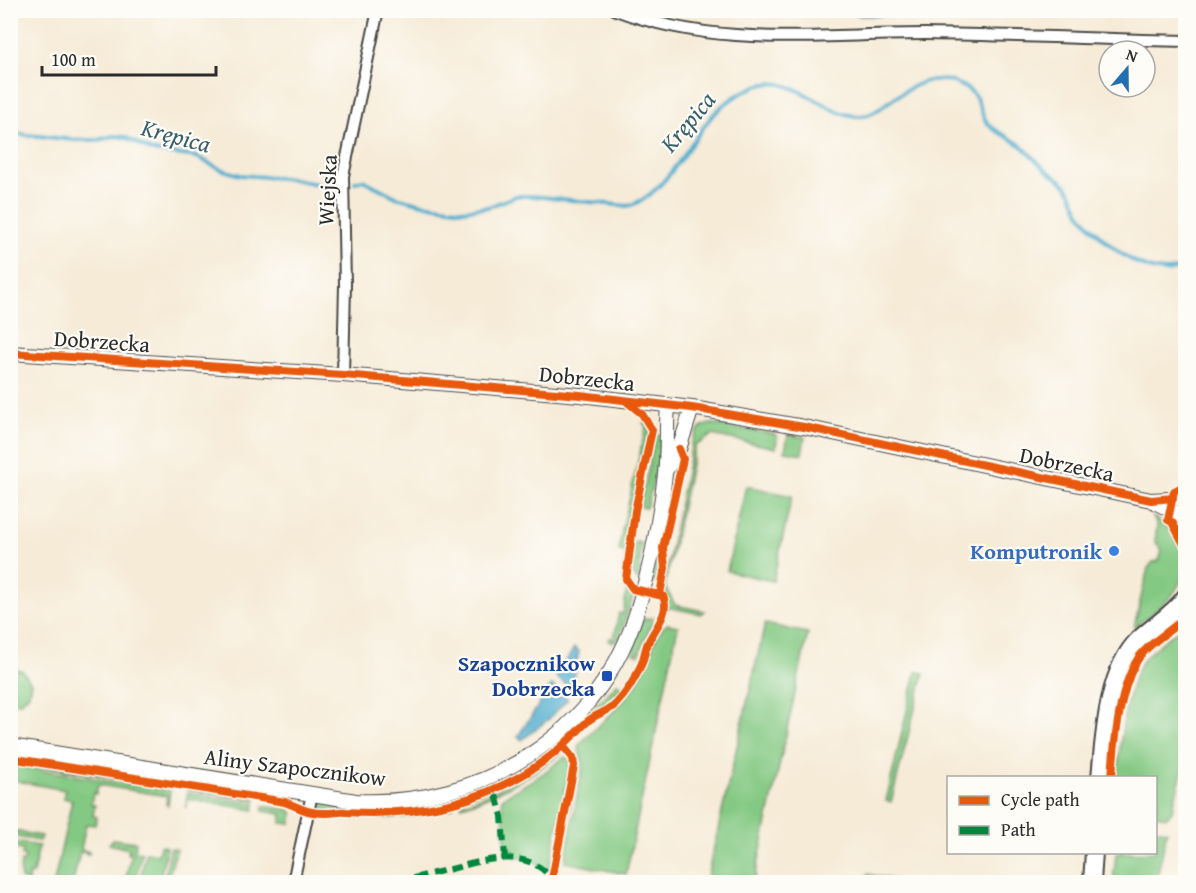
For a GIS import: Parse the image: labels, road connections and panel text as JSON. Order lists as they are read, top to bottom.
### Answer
{
  "streets": {
    "street": ["Wiejska", "Dobrzecka", "Aliny Szapocznikow"]
  },
  "crossings": [
    ["Wiejska", "Dobrzecka"],
    ["Dobrzecka", "Aliny Szapocznikow"]
  ],
  "water": ["Krępica"],
  "places": {
    "other": ["Komputronik"],
    "transit": ["Szapocznikow Dobrzecka"]
  },
  "legend": ["Cycle path", "Path"],
  "scale_bar": "100 m",
  "north": "top"
}
